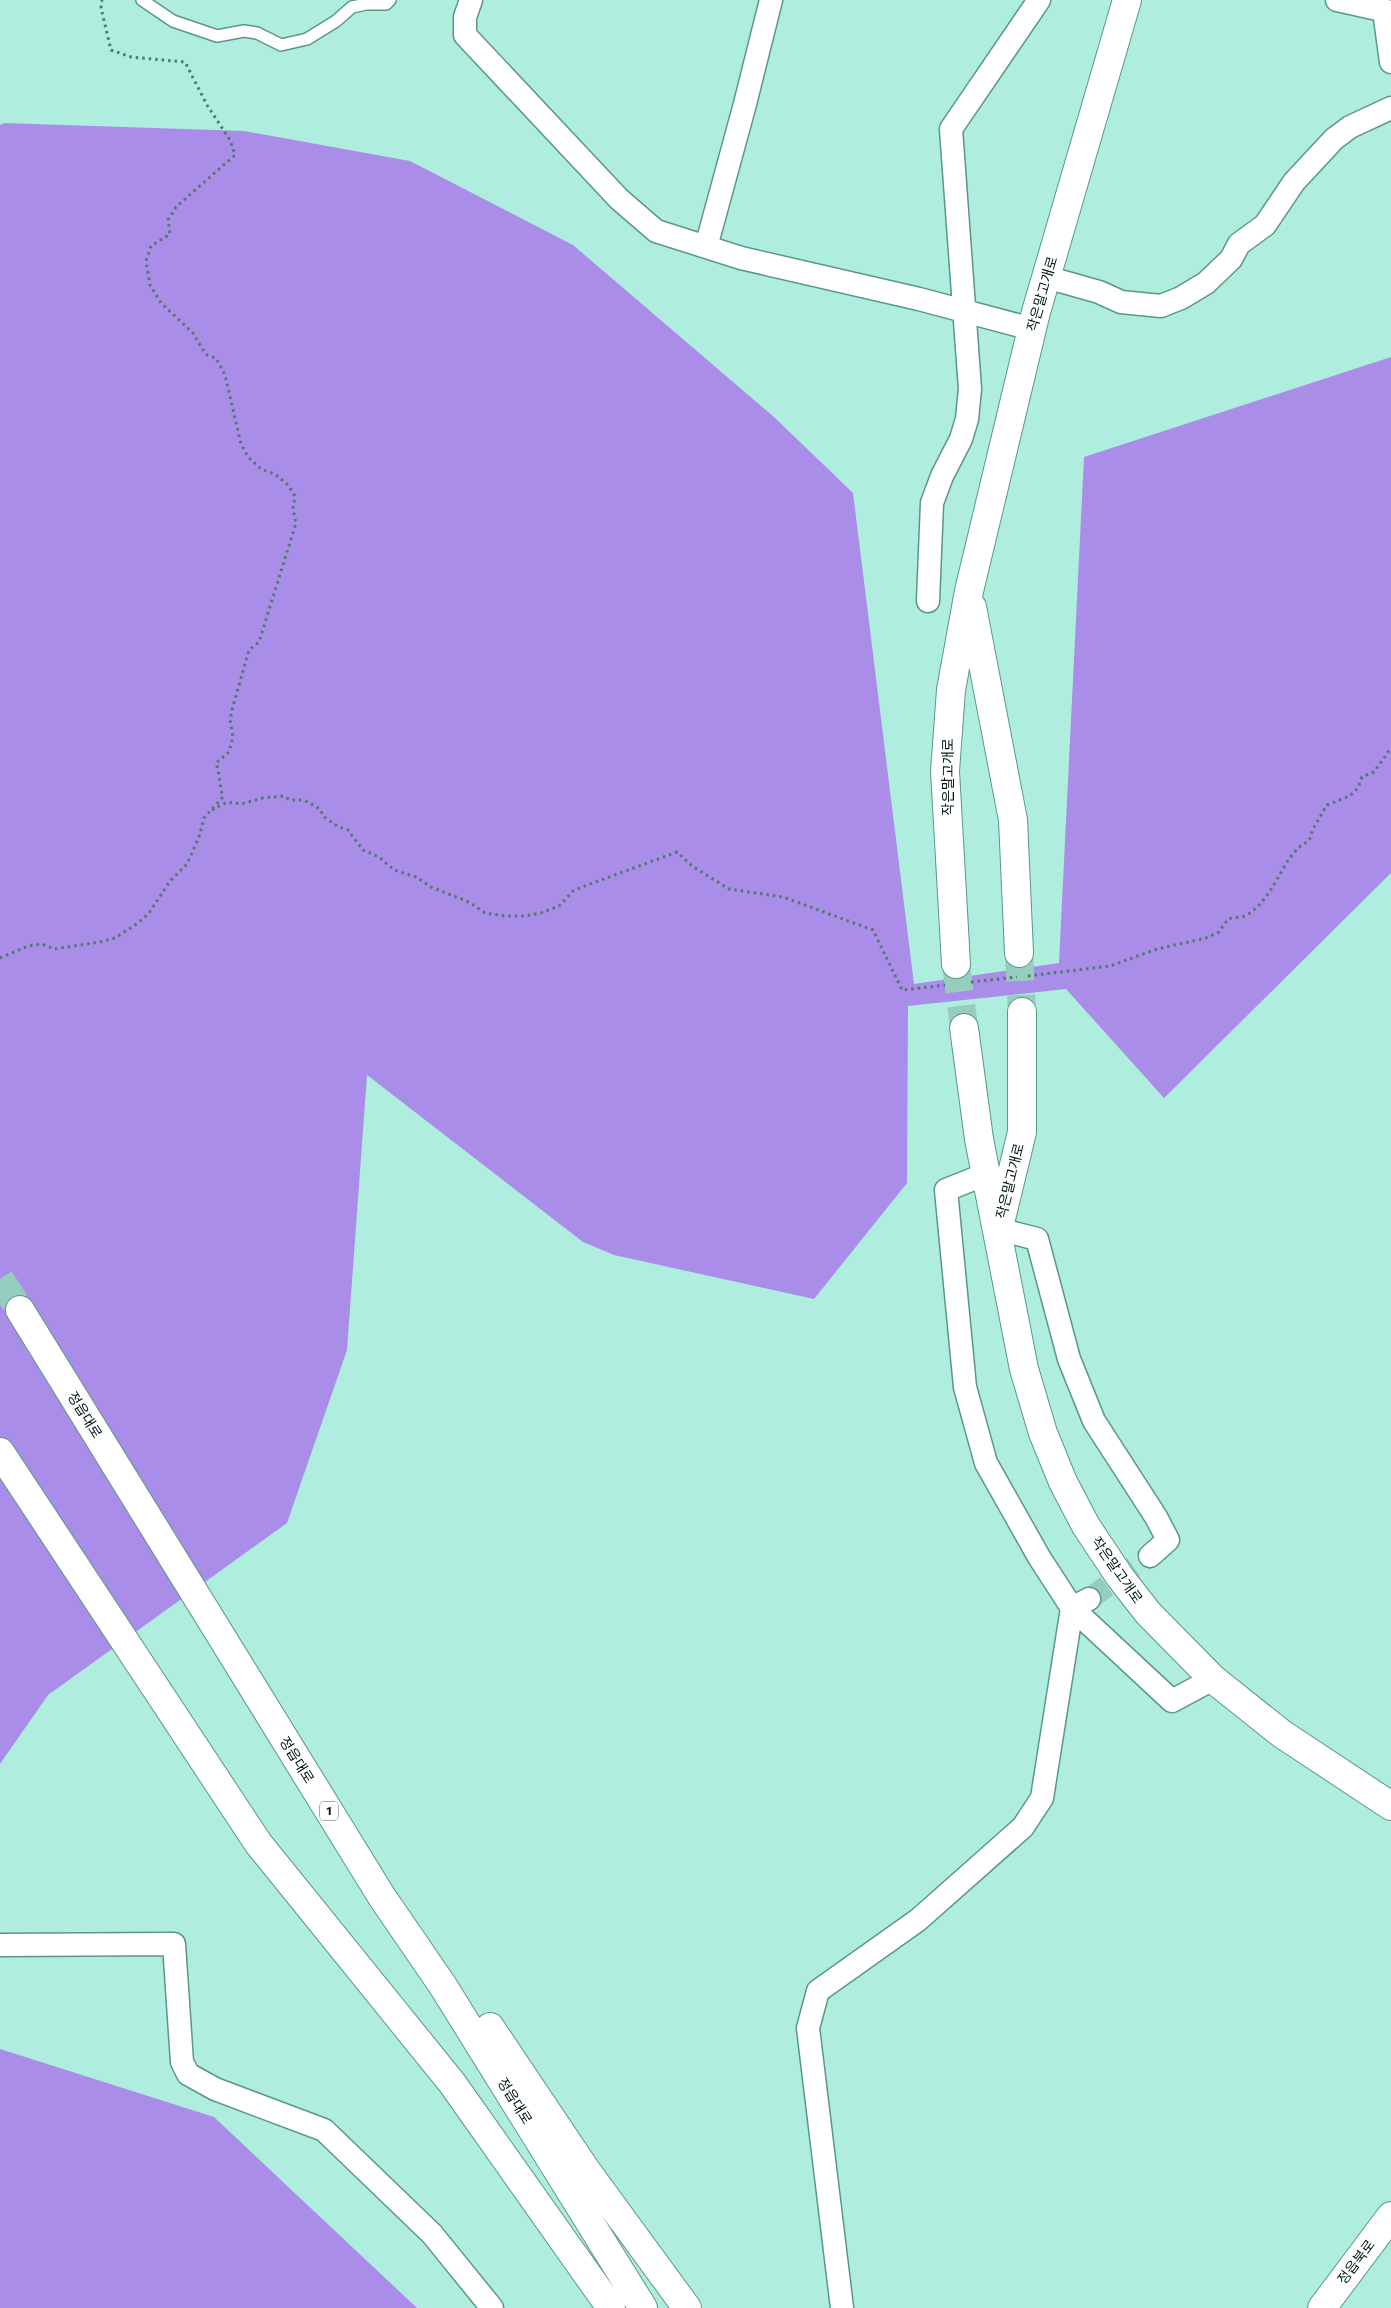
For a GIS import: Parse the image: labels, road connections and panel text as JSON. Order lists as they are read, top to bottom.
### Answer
{
  "streets": {
    "main road": [
      "작은말고개로",
      "정읍대로",
      "1",
      "정읍북로"
    ]
  }
}
